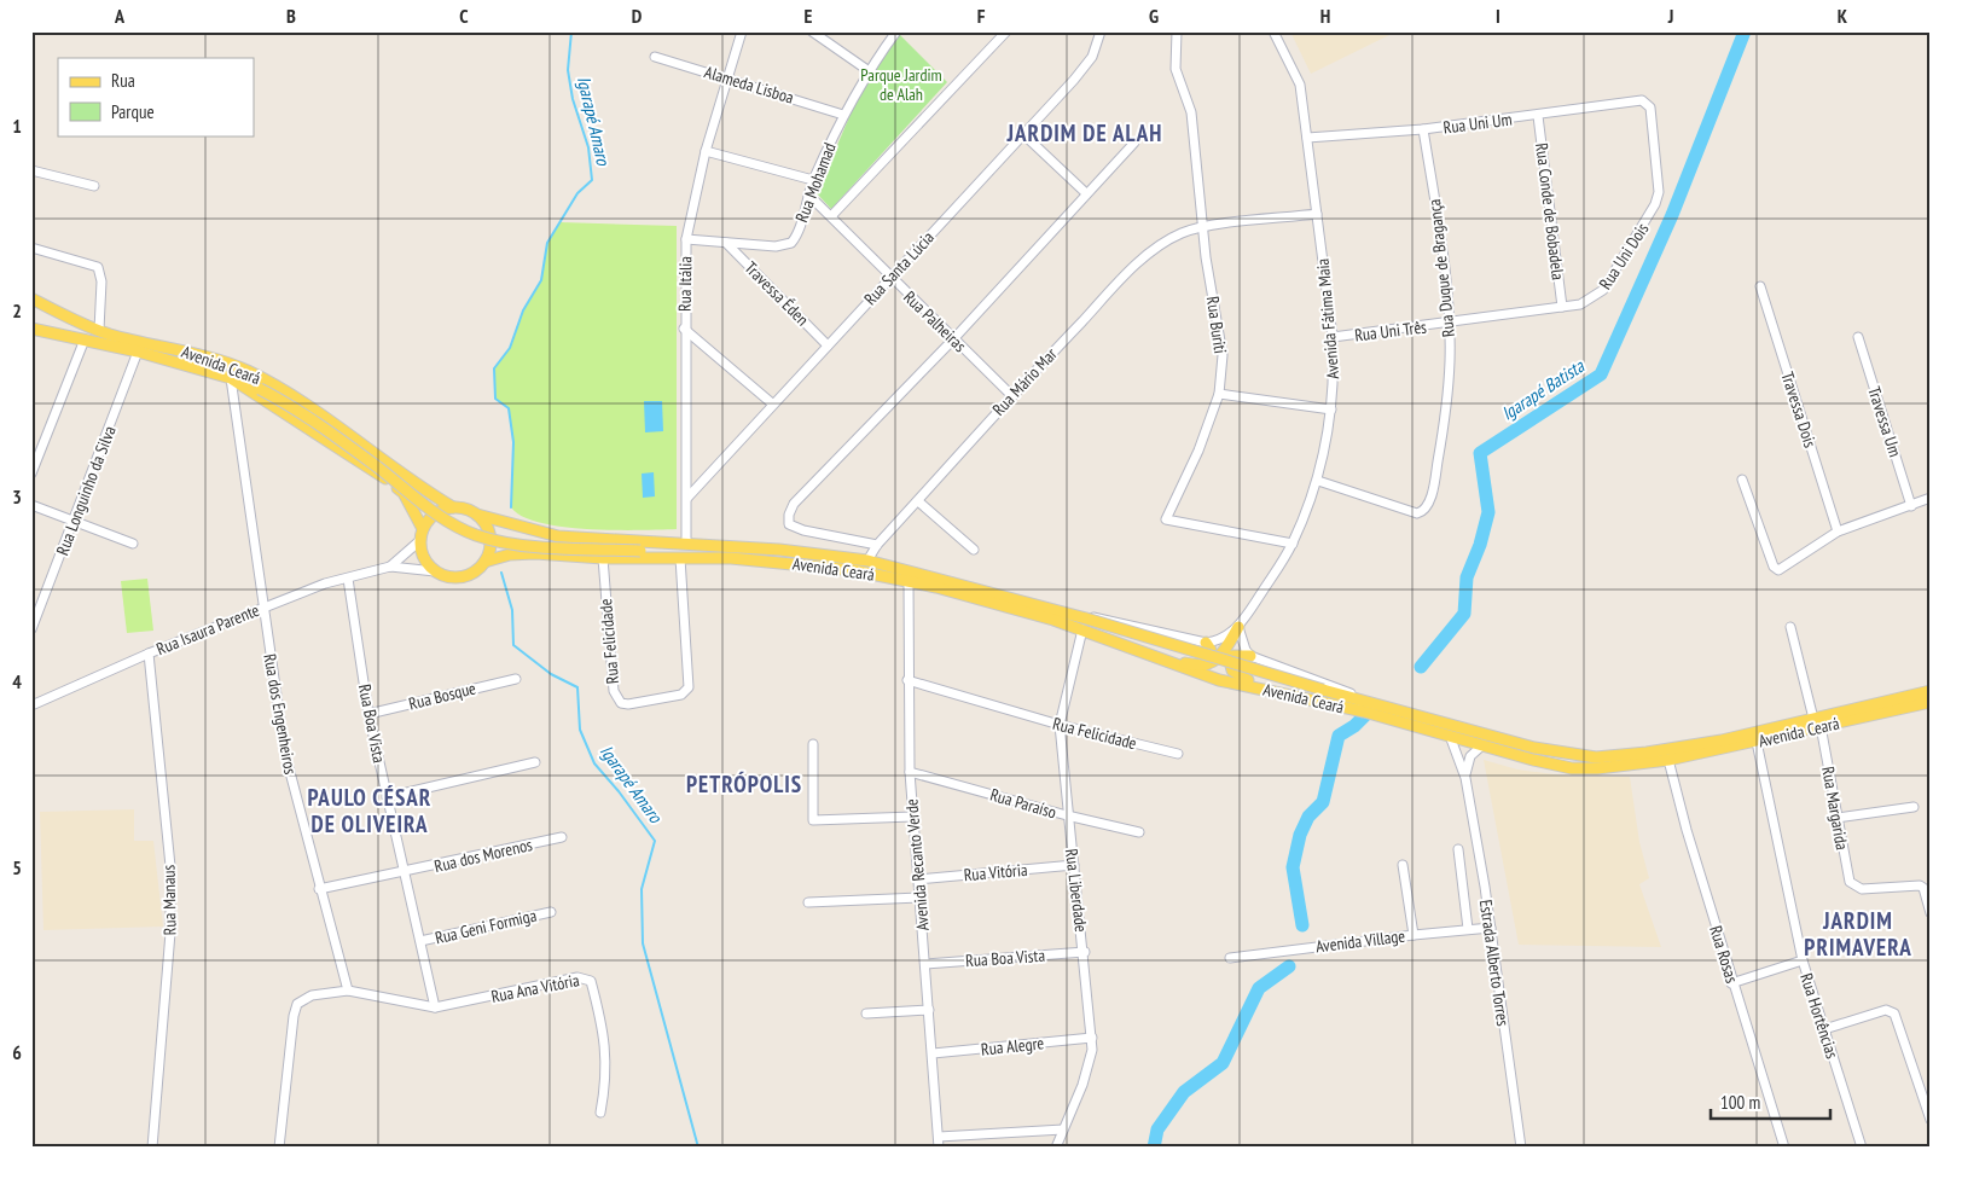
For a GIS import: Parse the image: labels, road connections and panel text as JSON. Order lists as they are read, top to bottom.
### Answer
{
  "streets": {
    "main road": ["Avenida Ceará"],
    "street": [
      "Alameda Lisboa",
      "Rua Uni Um",
      "Rua Mohamad",
      "Rua Conde de Bobadela",
      "Rua Uni Dois",
      "Rua Santa Lúcia",
      "Rua Duque de Bragança",
      "Rua Itália",
      "Travessa Éden",
      "Avenida Fátima Maia",
      "Rua Palheiras",
      "Rua Buriti",
      "Rua Uni Três",
      "Rua Mário Mar",
      "Travessa Dois",
      "Travessa Um",
      "Rua Longuinho da Silva",
      "Rua Isaura Parente",
      "Rua Felicidade",
      "Rua Bosque",
      "Rua dos Engenheiros",
      "Rua Boa Vista",
      "Rua Paraíso",
      "Rua Margarida",
      "Rua dos Morenos",
      "Avenida Recanto Verde",
      "Rua Vitória",
      "Rua Liberdade",
      "Rua Manaus",
      "Rua Geni Formiga",
      "Avenida Village",
      "Rua Rosas",
      "Estrada Alberto Torres",
      "Rua Ana Vitória",
      "Rua Hortências",
      "Rua Alegre"
    ]
  },
  "crossings": [
    ["Alameda Lisboa", "Rua Mohamad"],
    ["Alameda Lisboa", "Rua Itália"],
    ["Rua Uni Um", "Rua Conde de Bobadela"],
    ["Rua Uni Um", "Rua Uni Dois"],
    ["Rua Uni Um", "Rua Duque de Bragança"],
    ["Rua Uni Um", "Avenida Fátima Maia"],
    ["Rua Mohamad", "Rua Itália"],
    ["Rua Mohamad", "Travessa Éden"],
    ["Rua Mohamad", "Rua Palheiras"],
    ["Rua Conde de Bobadela", "Rua Uni Dois"],
    ["Rua Uni Dois", "Rua Duque de Bragança"],
    ["Rua Uni Dois", "Rua Uni Três"],
    ["Rua Santa Lúcia", "Rua Itália"],
    ["Rua Santa Lúcia", "Travessa Éden"],
    ["Rua Santa Lúcia", "Rua Palheiras"],
    ["Rua Duque de Bragança", "Avenida Fátima Maia"],
    ["Rua Duque de Bragança", "Rua Uni Três"],
    ["Rua Itália", "Avenida Ceará"],
    ["Avenida Fátima Maia", "Rua Buriti"],
    ["Avenida Fátima Maia", "Rua Uni Três"],
    ["Rua Palheiras", "Rua Mário Mar"],
    ["Rua Buriti", "Rua Mário Mar"],
    ["Avenida Ceará", "Rua Mário Mar"],
    ["Avenida Ceará", "Rua Longuinho da Silva"],
    ["Avenida Ceará", "Rua Isaura Parente"],
    ["Avenida Ceará", "Rua Felicidade"],
    ["Avenida Ceará", "Rua dos Engenheiros"],
    ["Avenida Ceará", "Rua Margarida"],
    ["Avenida Ceará", "Avenida Recanto Verde"],
    ["Avenida Ceará", "Rua Liberdade"],
    ["Avenida Ceará", "Rua Rosas"],
    ["Avenida Ceará", "Estrada Alberto Torres"],
    ["Avenida Ceará", "Rua Hortências"],
    ["Rua Isaura Parente", "Rua dos Engenheiros"],
    ["Rua Isaura Parente", "Rua Boa Vista"],
    ["Rua Isaura Parente", "Rua Manaus"],
    ["Rua Felicidade", "Avenida Recanto Verde"],
    ["Rua Felicidade", "Rua Liberdade"],
    ["Rua Bosque", "Rua Boa Vista"],
    ["Rua dos Engenheiros", "Rua dos Morenos"],
    ["Rua dos Engenheiros", "Rua Ana Vitória"],
    ["Rua Boa Vista", "Rua dos Morenos"],
    ["Rua Boa Vista", "Avenida Recanto Verde"],
    ["Rua Boa Vista", "Rua Liberdade"],
    ["Rua Boa Vista", "Rua Geni Formiga"],
    ["Rua Boa Vista", "Rua Ana Vitória"],
    ["Rua Paraíso", "Avenida Recanto Verde"],
    ["Rua Paraíso", "Rua Liberdade"],
    ["Avenida Recanto Verde", "Rua Vitória"],
    ["Avenida Recanto Verde", "Rua Alegre"],
    ["Rua Vitória", "Rua Liberdade"],
    ["Rua Liberdade", "Rua Alegre"],
    ["Avenida Village", "Estrada Alberto Torres"]
  ],
  "districts": [
    "JARDIM DE ALAH",
    "PETRÓPOLIS",
    "PAULO CÉSAR DE OLIVEIRA",
    "JARDIM PRIMAVERA"
  ],
  "water": ["Igarapé Amaro", "Igarapé Batista"],
  "parks": ["Parque Jardim de Alah"],
  "legend": ["Rua", "Parque"],
  "scale_bar": "100 m",
  "grid": {
    "columns": [
      "A",
      "B",
      "C",
      "D",
      "E",
      "F",
      "G",
      "H",
      "I",
      "J",
      "K"
    ],
    "rows": [
      "1",
      "2",
      "3",
      "4",
      "5",
      "6"
    ]
  }
}
